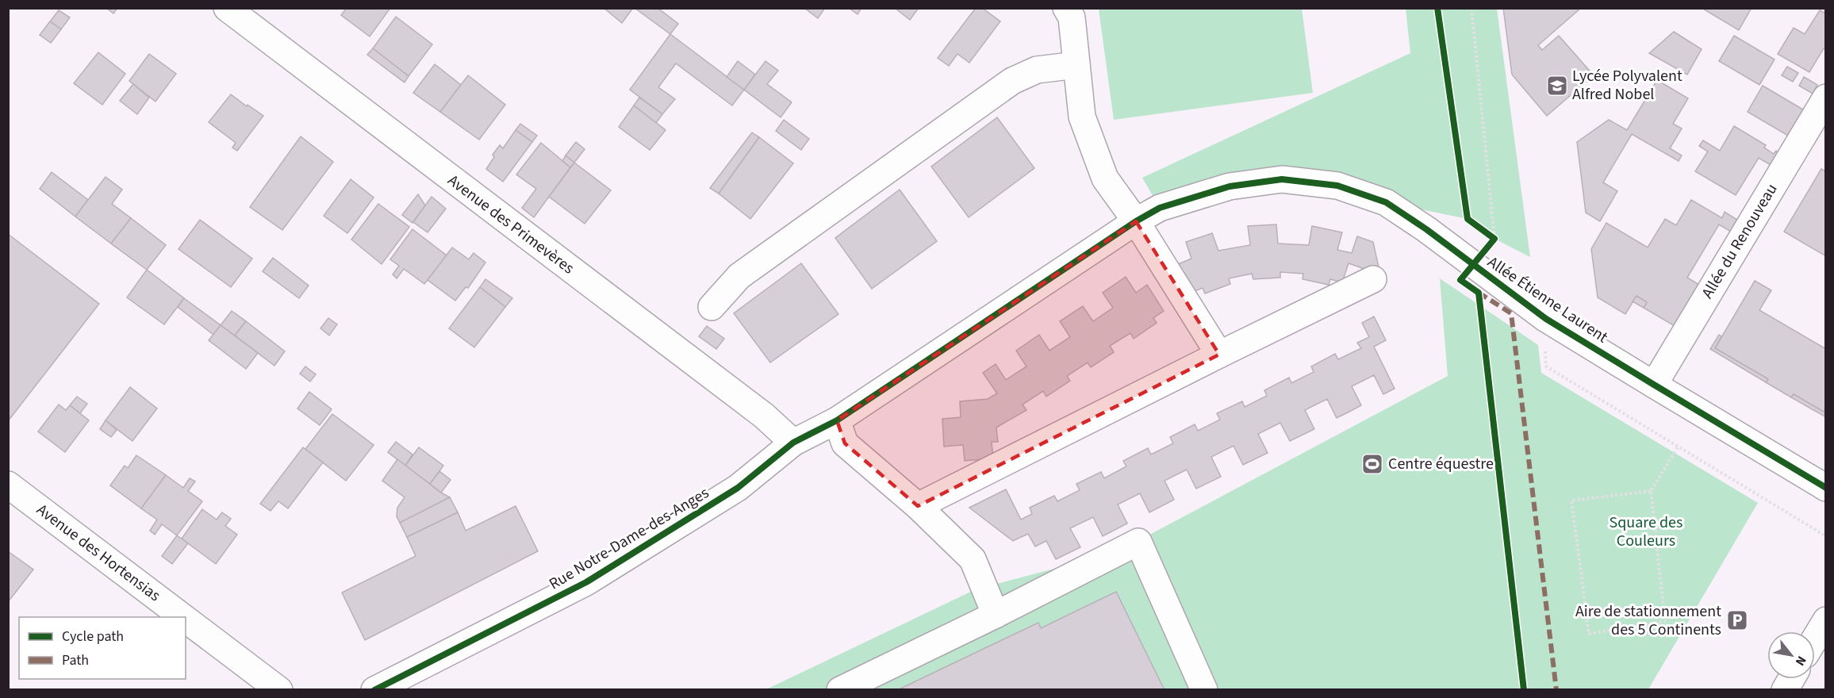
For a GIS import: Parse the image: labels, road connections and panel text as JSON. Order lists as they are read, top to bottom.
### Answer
{
  "streets": {
    "street": [
      "Avenue des Primevères",
      "Allée du Renouveau",
      "Allée Étienne Laurent",
      "Rue Notre-Dame-des-Anges",
      "Avenue des Hortensias"
    ]
  },
  "crossings": [
    ["Avenue des Primevères", "Rue Notre-Dame-des-Anges"],
    ["Allée du Renouveau", "Allée Étienne Laurent"],
    ["Allée Étienne Laurent", "Rue Notre-Dame-des-Anges"]
  ],
  "parks": ["Square des Couleurs"],
  "places": {
    "school or university": ["Lycée Polyvalent Alfred Nobel"],
    "sports": ["Centre équestre"],
    "parking": ["Aire de stationnement des 5 Continents"]
  },
  "legend": ["Cycle path", "Path"],
  "north": "bottom right"
}
